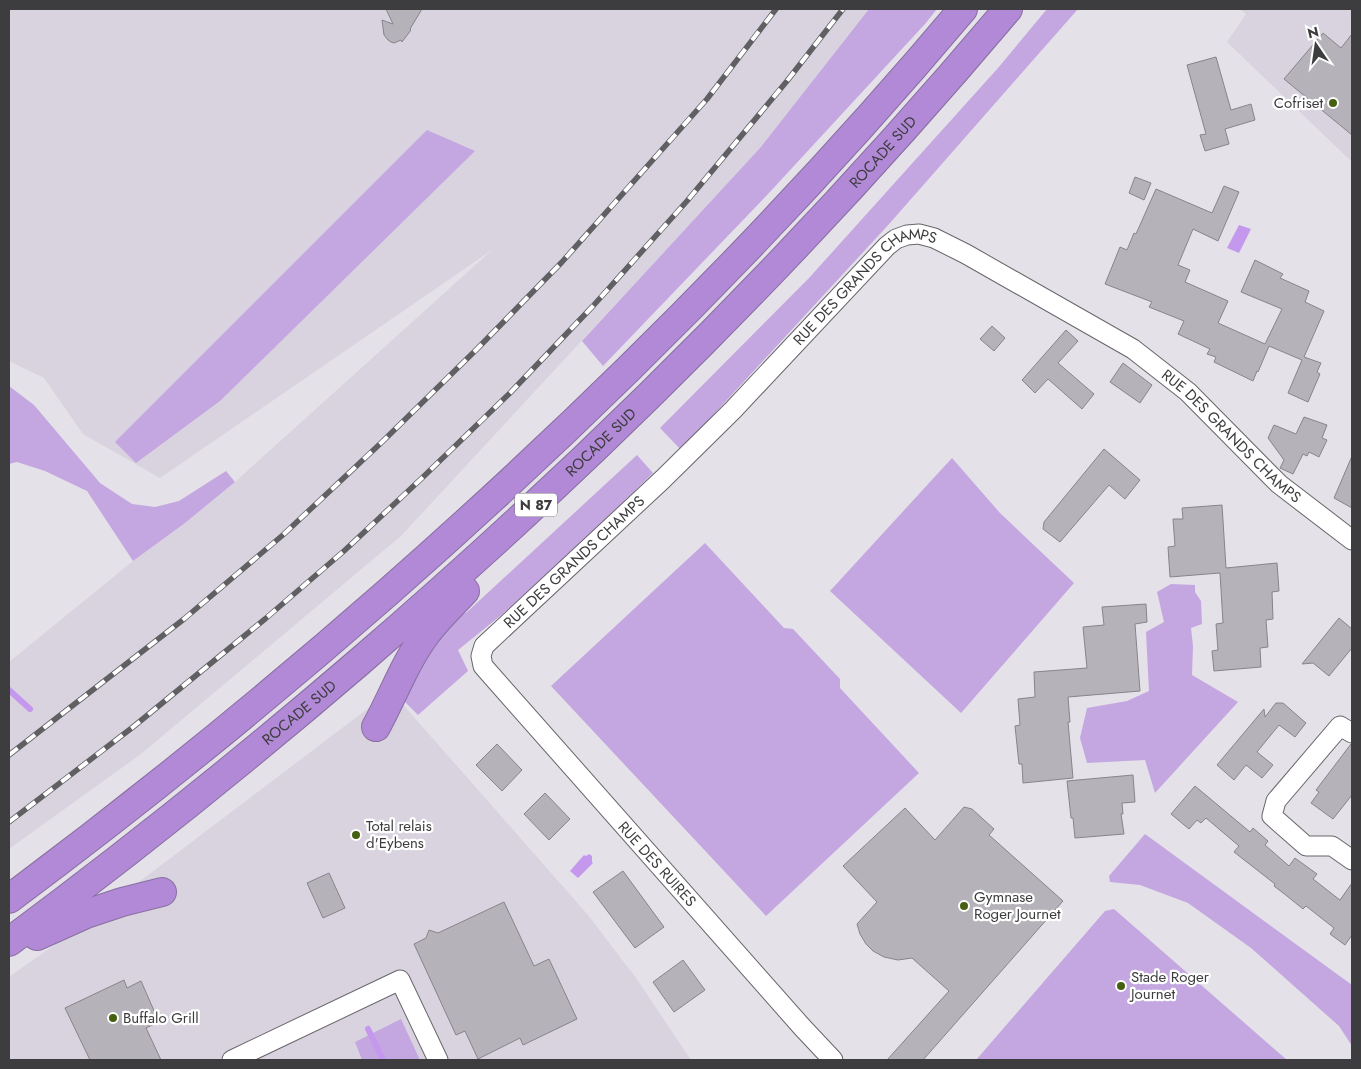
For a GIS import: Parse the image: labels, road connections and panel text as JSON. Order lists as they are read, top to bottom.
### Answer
{
  "streets": {
    "highway": ["ROCADE SUD", "N 87"],
    "street": ["RUE DES GRANDS CHAMPS", "RUE DES RUIRES"]
  },
  "crossings": [
    ["ROCADE SUD", "N 87"],
    ["RUE DES GRANDS CHAMPS", "RUE DES RUIRES"]
  ],
  "places": [
    "Cofriset",
    "Total relais d'Eybens",
    "Gymnase Roger Journet",
    "Stade Roger Journet",
    "Buffalo Grill"
  ],
  "north": "top"
}
